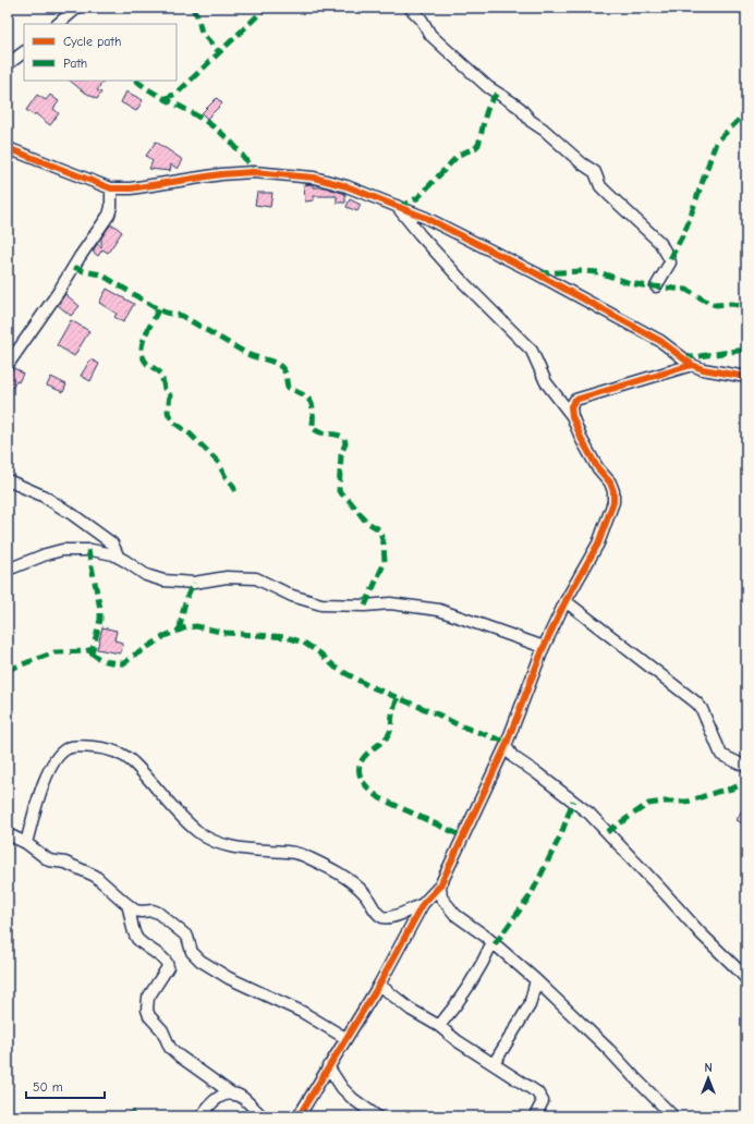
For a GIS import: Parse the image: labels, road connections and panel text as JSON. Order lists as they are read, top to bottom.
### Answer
{
  "legend": ["Cycle path", "Path"],
  "scale_bar": "50 m",
  "north": "top"
}
